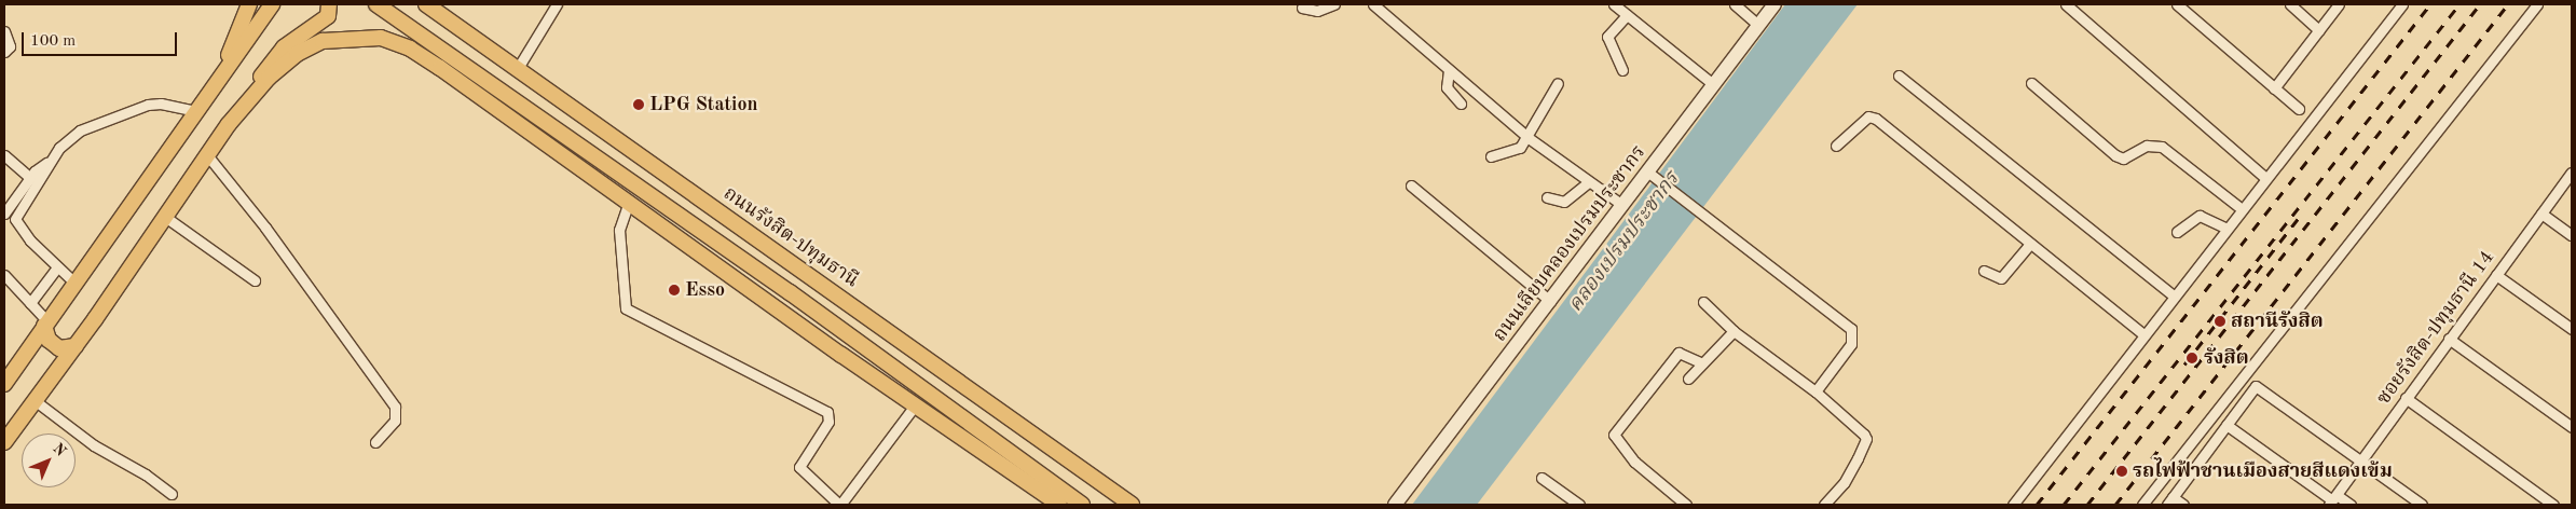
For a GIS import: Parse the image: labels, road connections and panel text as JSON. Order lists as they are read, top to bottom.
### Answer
{
  "streets": {
    "main road": ["ถนนรังสิต-ปทุมธานี"],
    "street": ["ถนนเลียบคลองเปรมประชากร", "ซอยรังสิต-ปทุมธานี 14"]
  },
  "water": ["คลองเปรมประชากร"],
  "places": [
    "LPG Station",
    "Esso",
    "สถานีรังสิต",
    "รังสิต",
    "รถไฟฟ้าชานเมืองสายสีแดงเข้ม"
  ],
  "scale_bar": "100 m",
  "north": "top right"
}
